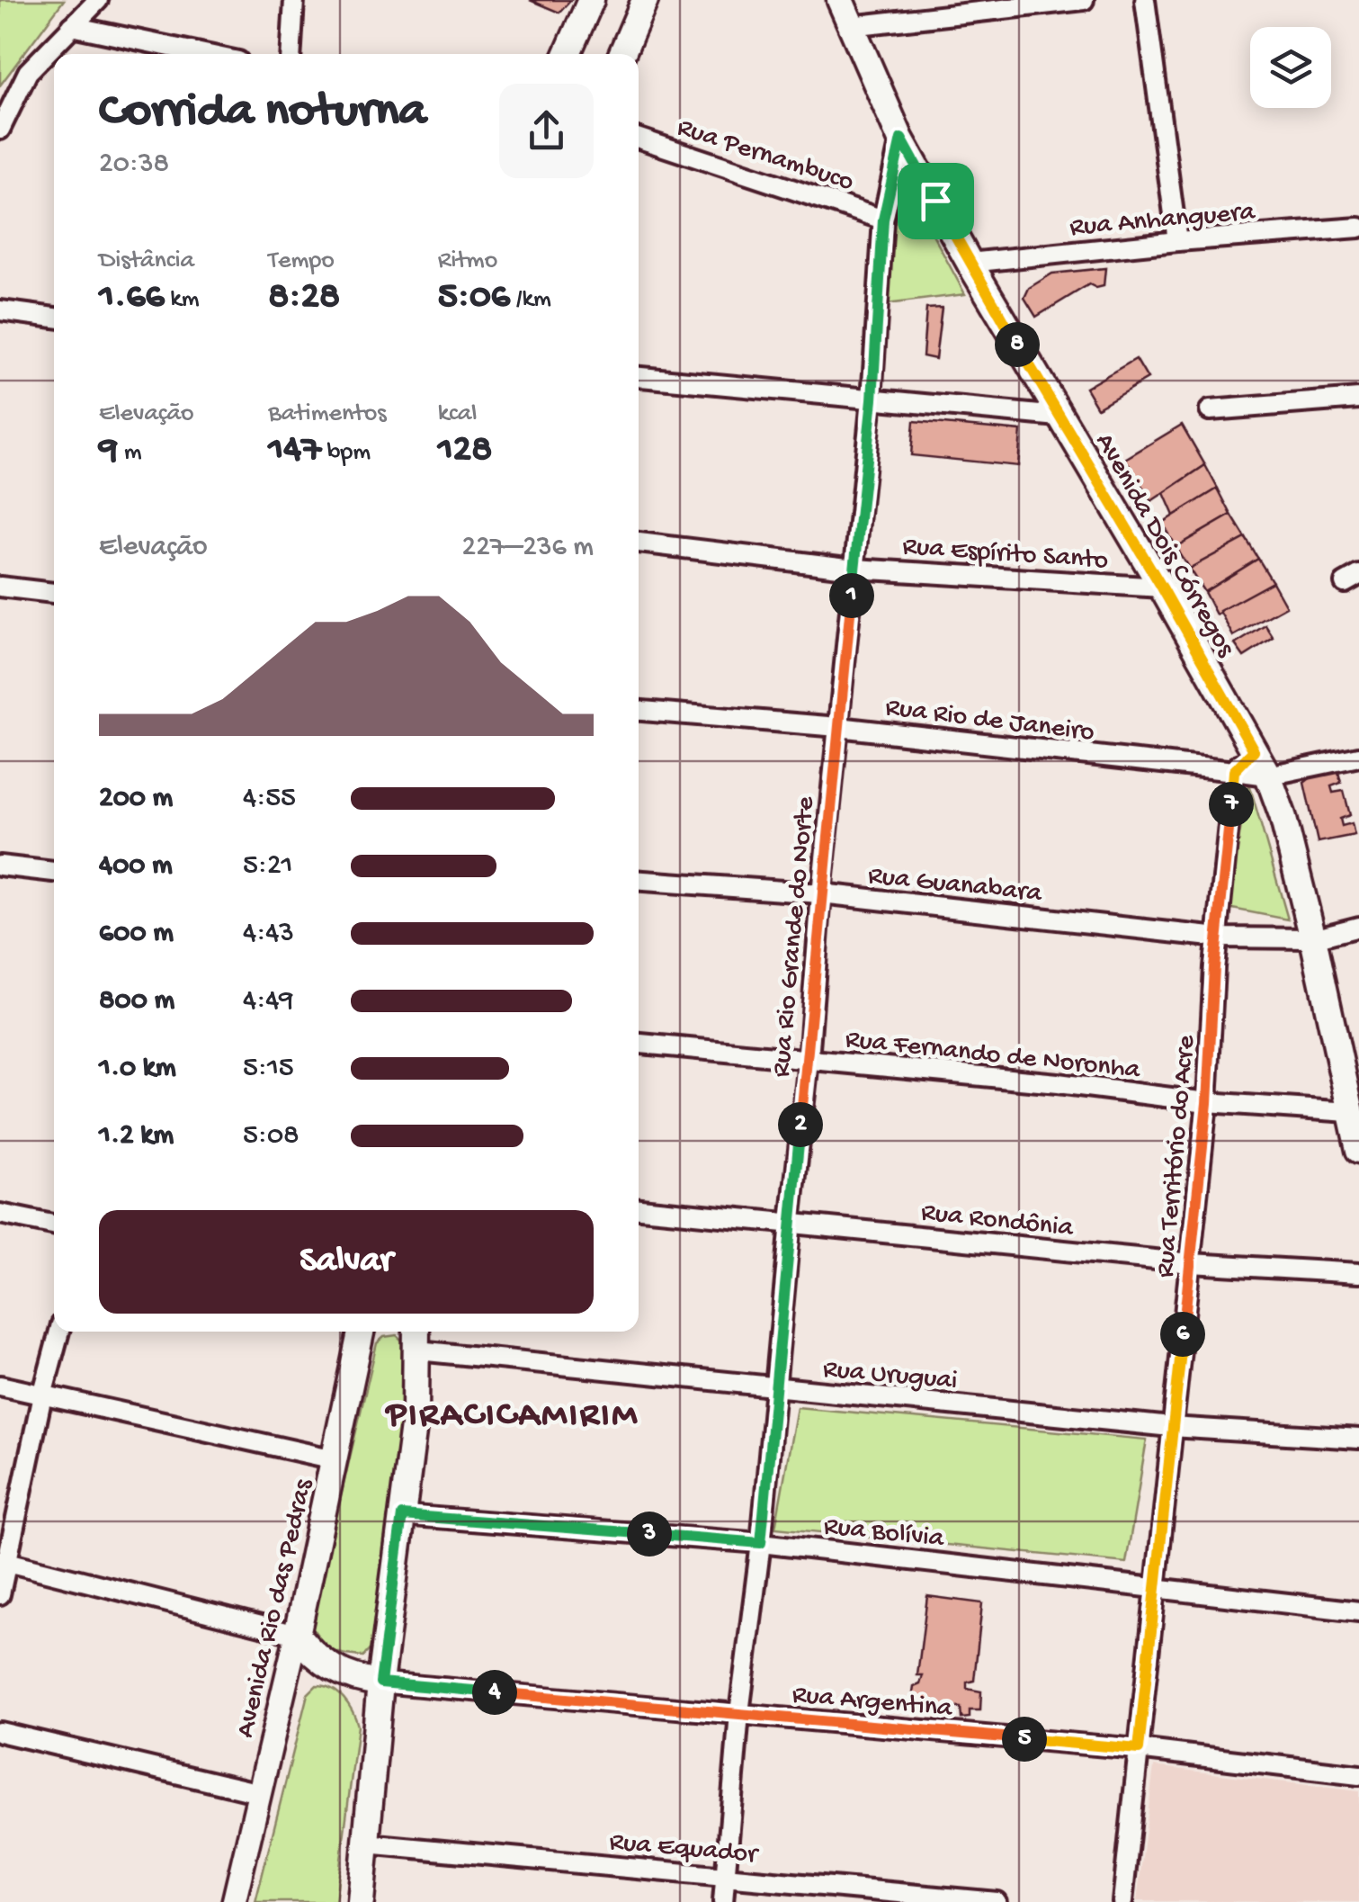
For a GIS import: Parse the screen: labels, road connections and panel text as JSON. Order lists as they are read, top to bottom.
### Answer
{
  "streets": {
    "main road": ["Avenida Dois Córregos", "Avenida Rio das Pedras"],
    "street": [
      "Rua Pernambuco",
      "Rua Anhanguera",
      "Rua Espírito Santo",
      "Rua Rio de Janeiro",
      "Rua Guanabara",
      "Rua Rio Grande do Norte",
      "Rua Fernando de Noronha",
      "Rua Território do Acre",
      "Rua Rondônia",
      "Rua Uruguai",
      "Rua Bolívia",
      "Rua Argentina",
      "Rua Equador"
    ]
  },
  "crossings": [
    ["Rua Pernambuco", "Rua Rio Grande do Norte"],
    ["Rua Anhanguera", "Avenida Dois Córregos"],
    ["Avenida Dois Córregos", "Rua Espírito Santo"],
    ["Avenida Dois Córregos", "Rua Guanabara"],
    ["Avenida Dois Córregos", "Rua Rio Grande do Norte"],
    ["Avenida Dois Córregos", "Rua Fernando de Noronha"],
    ["Rua Espírito Santo", "Rua Rio Grande do Norte"],
    ["Rua Rio de Janeiro", "Rua Rio Grande do Norte"],
    ["Rua Rio de Janeiro", "Rua Território do Acre"],
    ["Rua Guanabara", "Rua Rio Grande do Norte"],
    ["Rua Guanabara", "Rua Território do Acre"],
    ["Rua Rio Grande do Norte", "Rua Fernando de Noronha"],
    ["Rua Rio Grande do Norte", "Rua Rondônia"],
    ["Rua Rio Grande do Norte", "Rua Uruguai"],
    ["Rua Rio Grande do Norte", "Rua Bolívia"],
    ["Rua Rio Grande do Norte", "Rua Argentina"],
    ["Rua Rio Grande do Norte", "Rua Equador"],
    ["Rua Fernando de Noronha", "Rua Território do Acre"],
    ["Rua Território do Acre", "Rua Rondônia"],
    ["Rua Território do Acre", "Rua Uruguai"],
    ["Rua Território do Acre", "Rua Bolívia"],
    ["Rua Território do Acre", "Rua Argentina"]
  ],
  "districts": ["PIRACICAMIRIM"],
  "page": {
    "heading": ["Corrida noturna", "20:38"],
    "stats": [
      ["Distância", "1.66 km"],
      ["Tempo", "8:28"],
      ["Ritmo", "5:06 /km"],
      ["Elevação", "9 m"],
      ["Batimentos", "147 bpm"],
      ["kcal", "128"]
    ],
    "pins": [
      "8",
      "1",
      "7",
      "2",
      "6",
      "3",
      "4",
      "5"
    ],
    "chart": ["Elevação", "227–236 m"],
    "list": [
      {
        "name": "200 m",
        "note": "4:55"
      },
      {
        "name": "400 m",
        "note": "5:21"
      },
      {
        "name": "600 m",
        "note": "4:43"
      },
      {
        "name": "800 m",
        "note": "4:49"
      },
      {
        "name": "1.0 km",
        "note": "5:15"
      },
      {
        "name": "1.2 km",
        "note": "5:08"
      }
    ],
    "buttons": "Salvar"
  }
}
